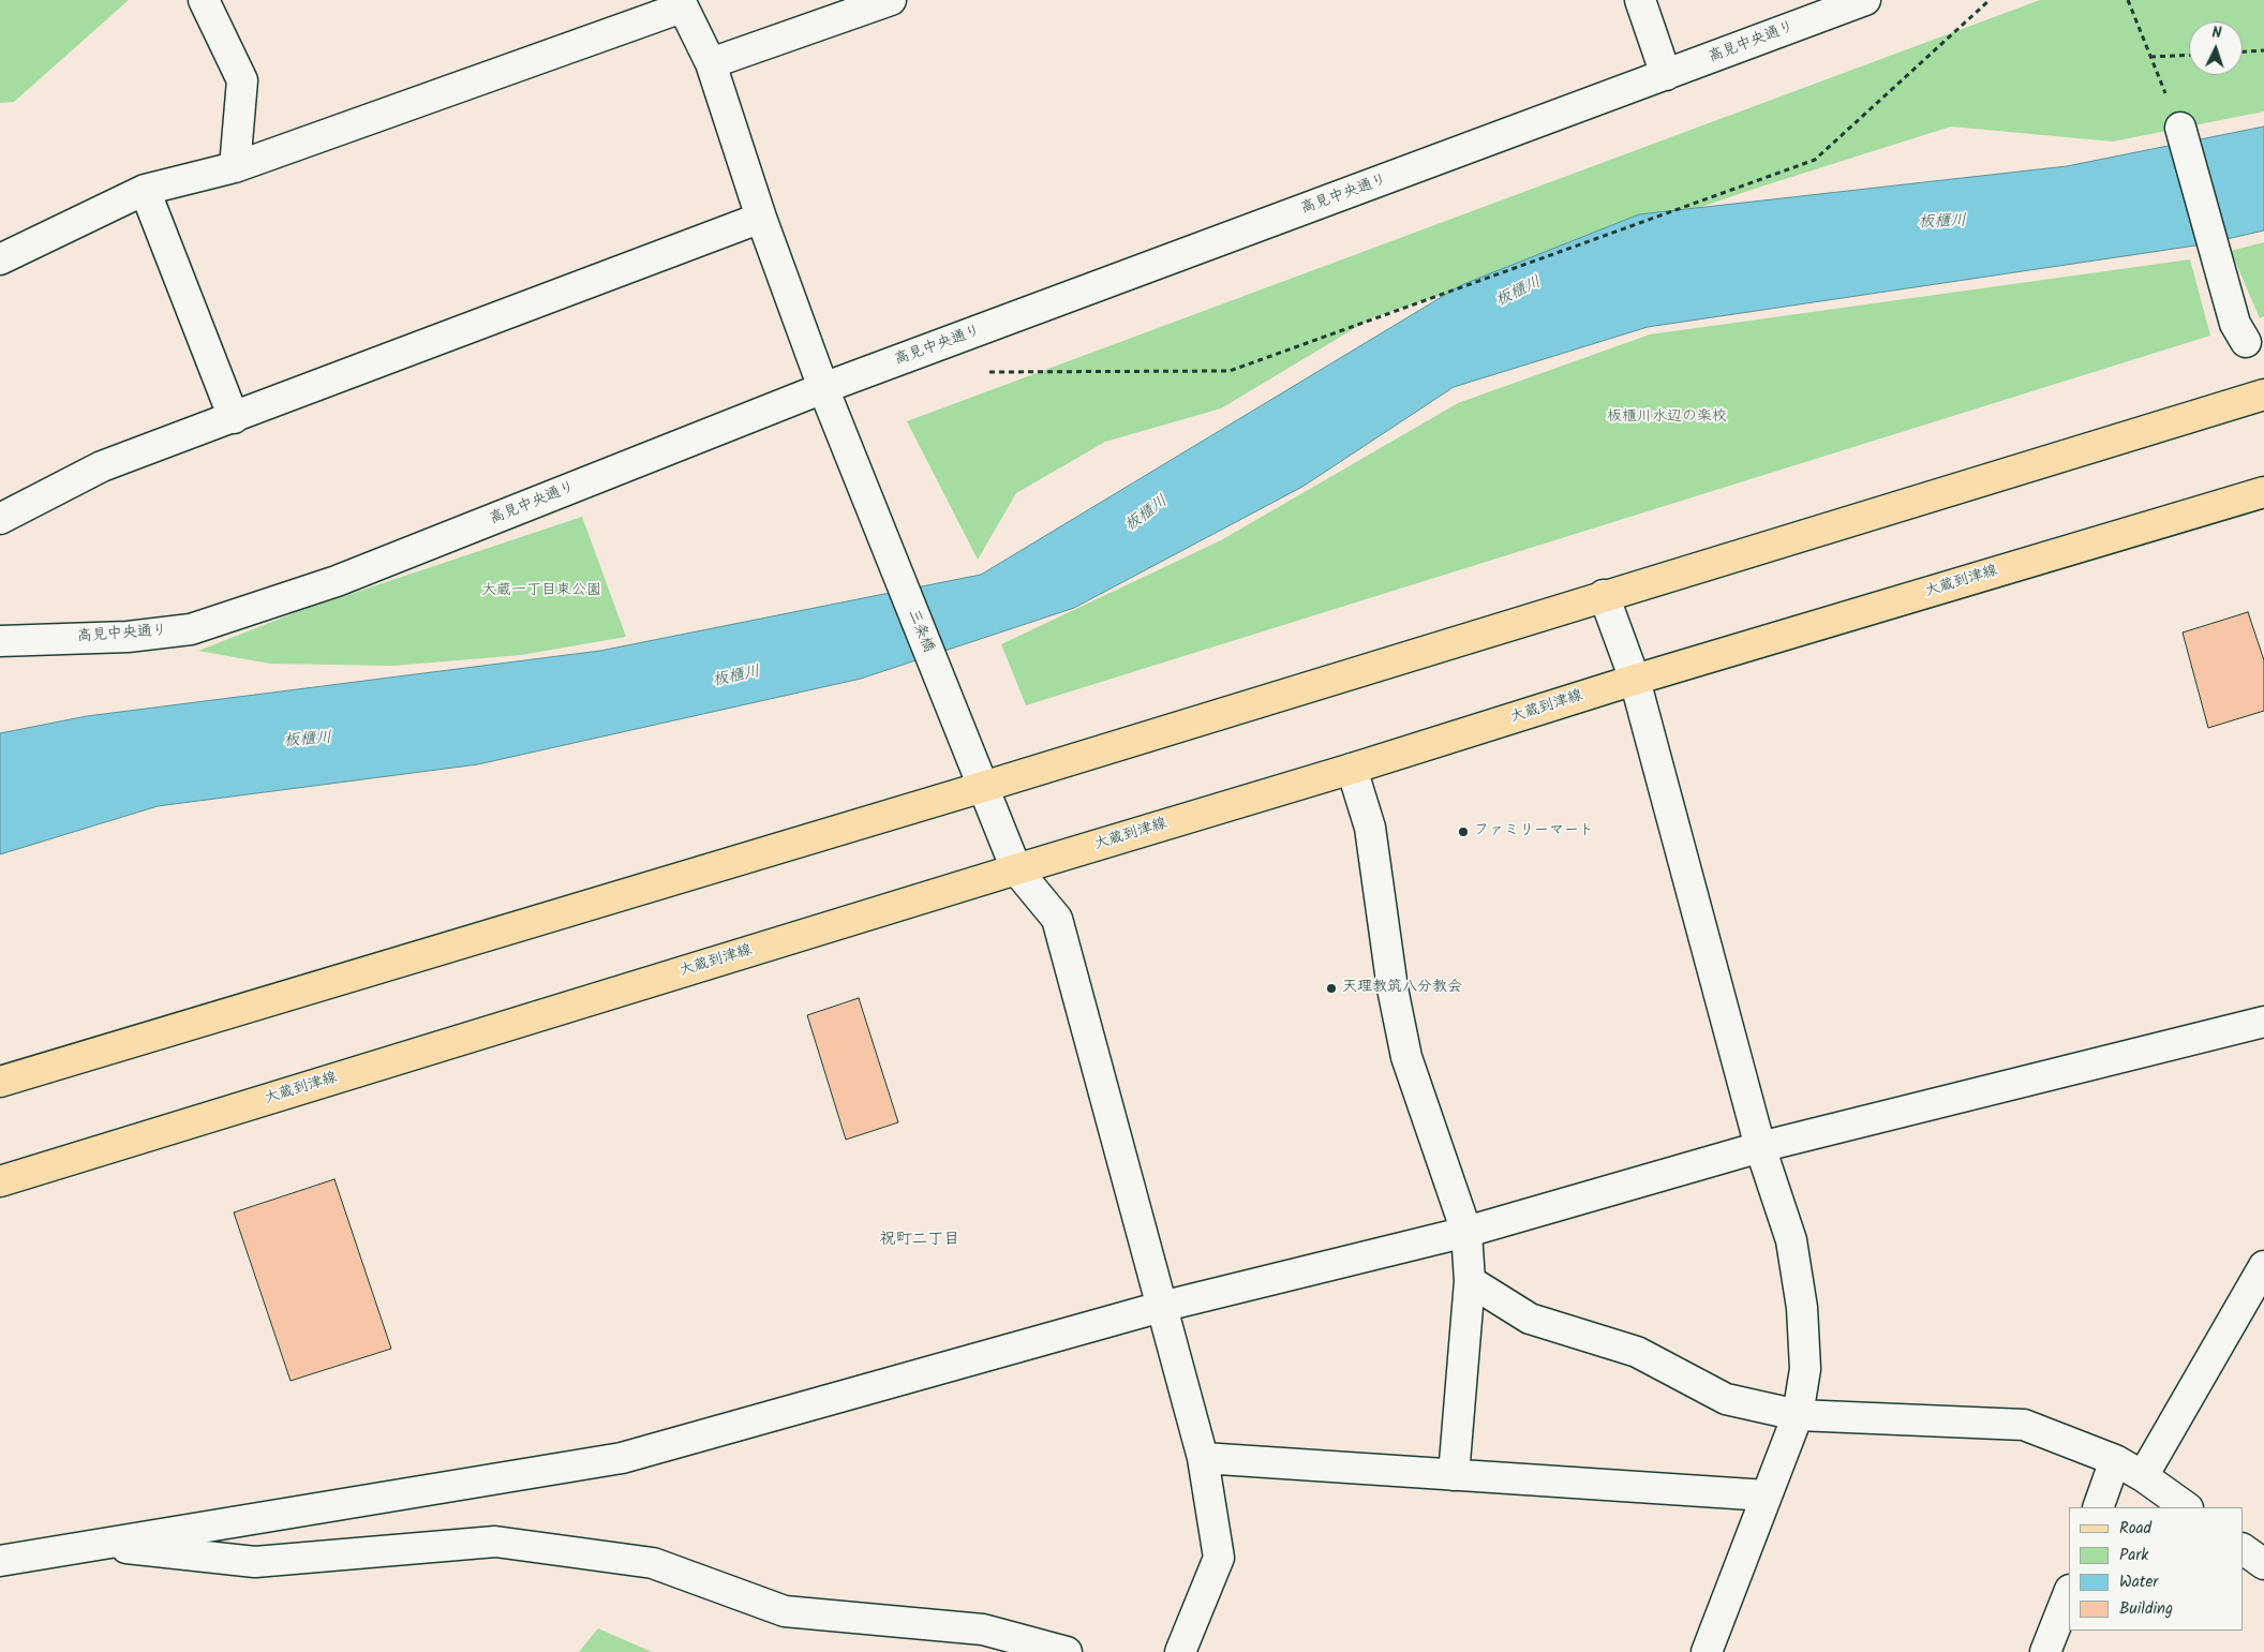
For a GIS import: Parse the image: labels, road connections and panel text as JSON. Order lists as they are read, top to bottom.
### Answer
{
  "streets": {
    "main road": ["大蔵到津線"],
    "street": ["高見中央通り", "三条橋"]
  },
  "crossings": [
    ["高見中央通り", "三条橋"],
    ["大蔵到津線", "三条橋"]
  ],
  "districts": ["祝町二丁目"],
  "water": ["板櫃川"],
  "parks": ["板櫃川水辺の楽校", "大蔵一丁目東公園"],
  "places": ["ファミリーマート", "天理教筑八分教会"],
  "legend": [
    "Road",
    "Park",
    "Water",
    "Building"
  ],
  "north": "top"
}
